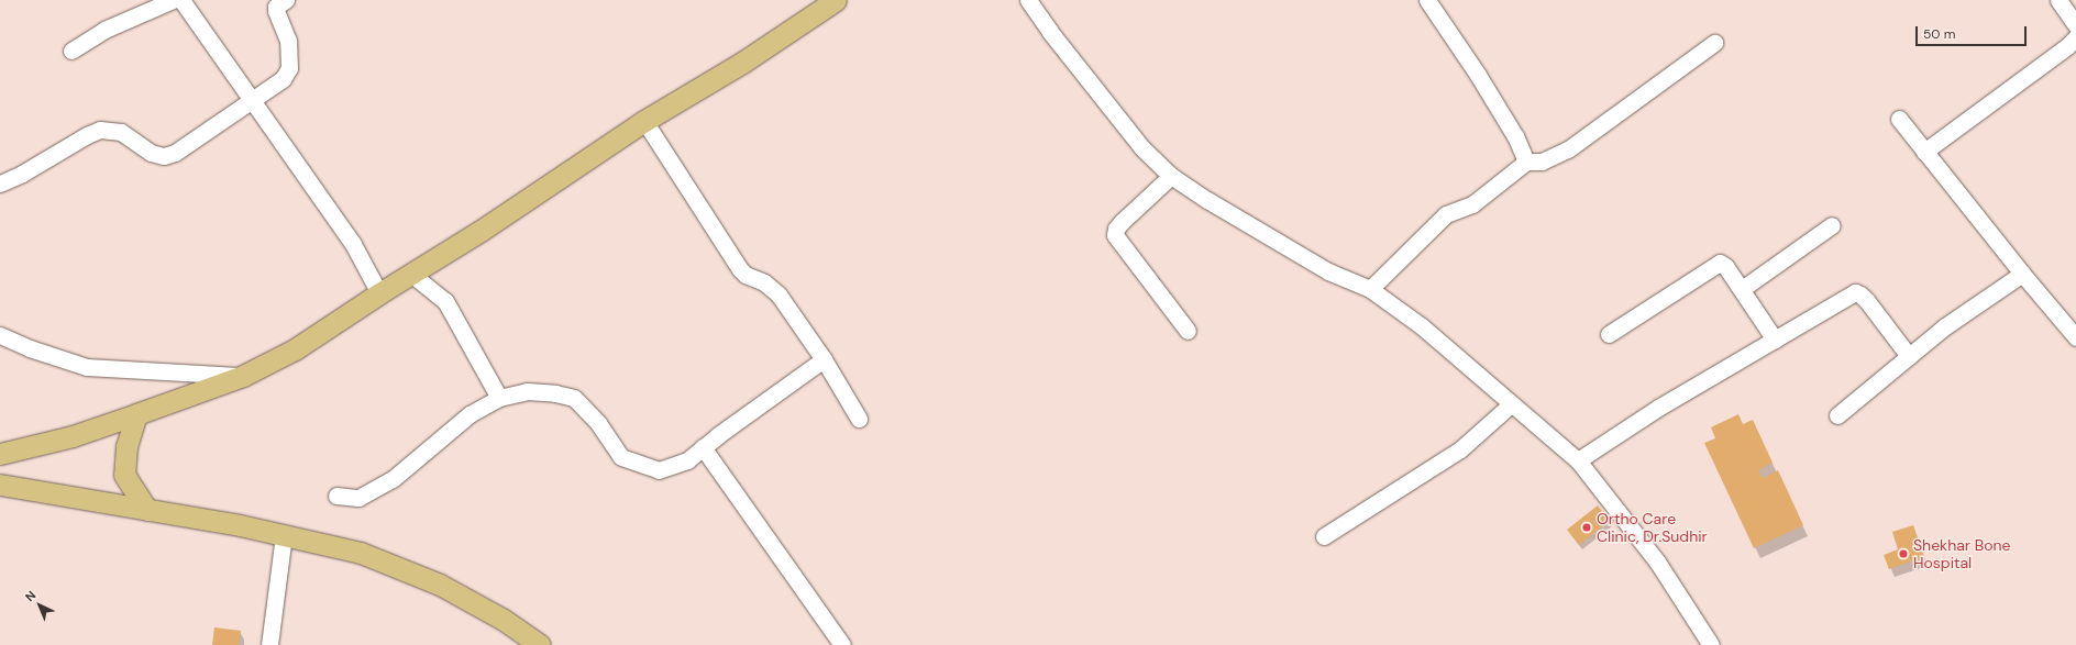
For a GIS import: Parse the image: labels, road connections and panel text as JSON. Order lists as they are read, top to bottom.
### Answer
{
  "places": ["Ortho Care Clinic, Dr.Sudhir", "Shekhar Bone Hospital"],
  "scale_bar": "50 m",
  "north": "top left"
}
